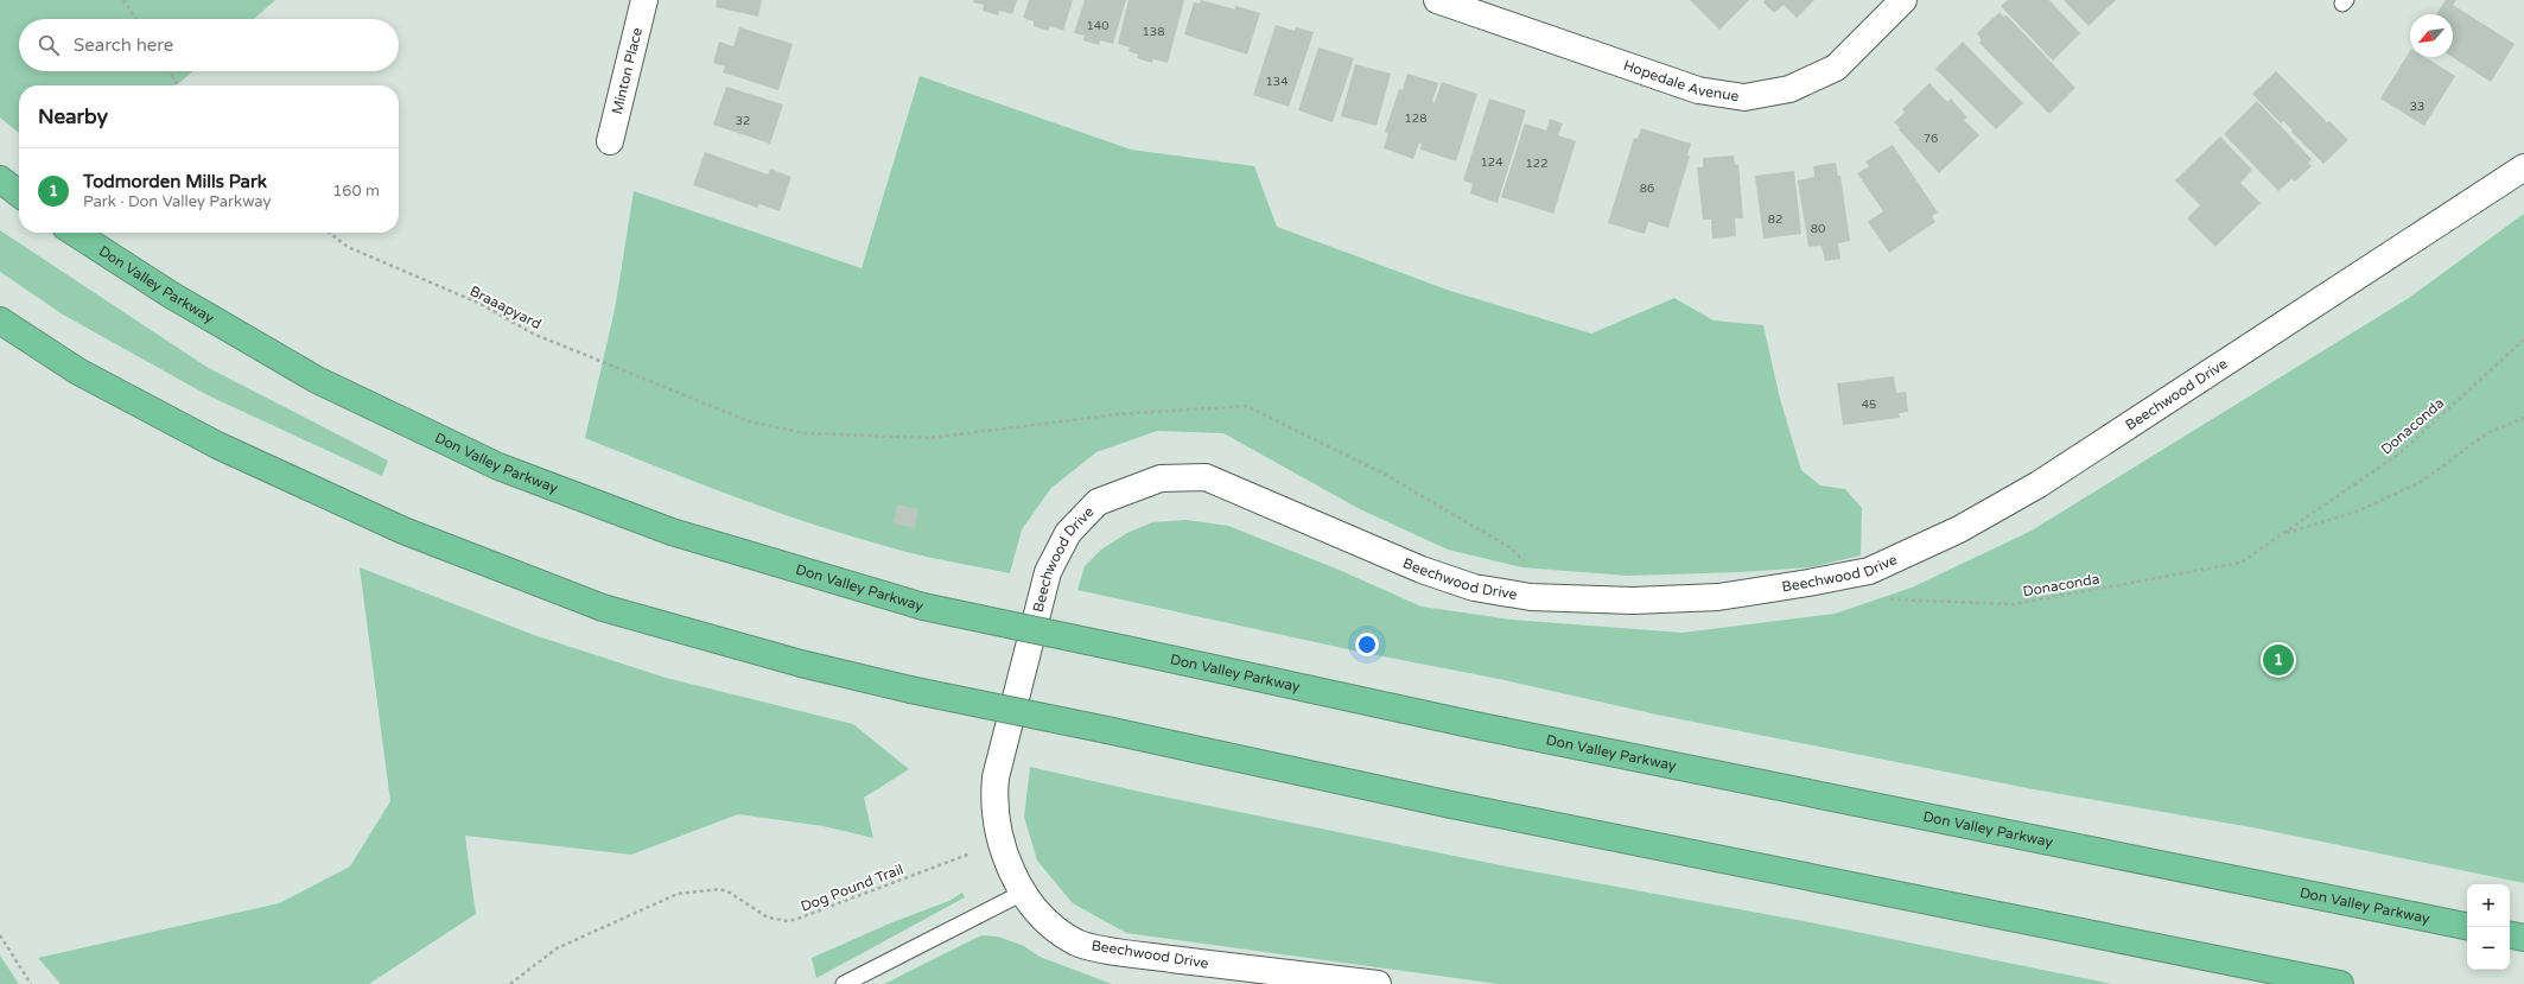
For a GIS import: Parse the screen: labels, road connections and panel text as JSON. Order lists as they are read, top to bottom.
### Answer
{
  "streets": {
    "highway": ["Don Valley Parkway"],
    "street": ["Minton Place", "Hopedale Avenue", "Beechwood Drive"],
    "path": ["Braaapyard", "Donaconda", "Dog Pound Trail"]
  },
  "crossings": [
    ["Beechwood Drive", "Dog Pound Trail"]
  ],
  "house_numbers": [
    "140",
    "138",
    "134",
    "33",
    "128",
    "32",
    "76",
    "124",
    "122",
    "86",
    "82",
    "80",
    "45"
  ],
  "north": "bottom left",
  "page": {
    "search": "Search here",
    "heading": "Nearby",
    "list": [
      {
        "mark": "1",
        "name": "Todmorden Mills Park",
        "note": "Park · Don Valley Parkway",
        "value": "160 m"
      }
    ],
    "pins": "1",
    "map_buttons": ["+", "−"]
  }
}
